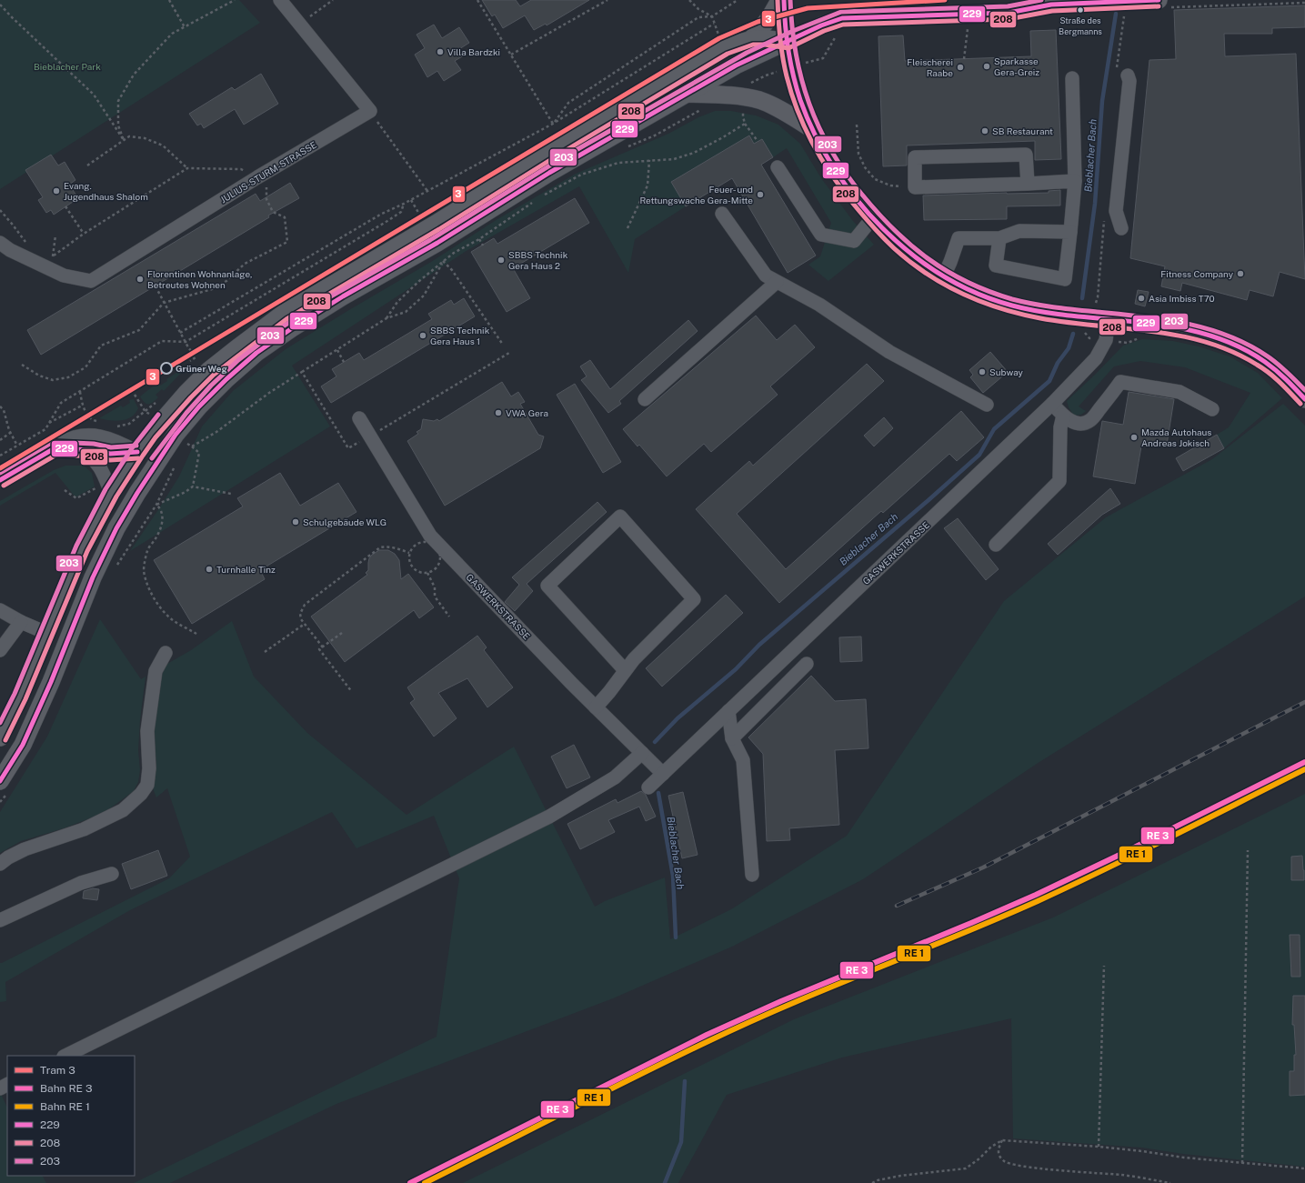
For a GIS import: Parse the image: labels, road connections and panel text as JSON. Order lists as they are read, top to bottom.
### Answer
{
  "streets": {
    "street": ["JULIUS-STURM-STRASSE", "GASWERKSTRASSE"]
  },
  "water": ["Bieblacher Bach"],
  "parks": ["Bieblacher Park"],
  "places": [
    "Straße des Bergmanns",
    "Villa Bardzki",
    "Sparkasse Gera-Greiz",
    "Fleischerei Raabe",
    "SB Restaurant",
    "Evang. Jugendhaus Shalom",
    "Feuer- und Rettungswache Gera-Mitte",
    "SBBS Technik Gera Haus 2",
    "Fitness Company",
    "Florentinen Wohnanlage, Betreutes Wohnen",
    "Asia Imbiss T70",
    "SBBS Technik Gera Haus 1",
    "Grüner Weg",
    "Subway",
    "VWA Gera",
    "Mazda Autohaus Andreas Jokisch",
    "Schulgebäude WLG",
    "Turnhalle Tinz"
  ],
  "lines": [
    "tram line 3",
    "transit line 229",
    "transit line 208",
    "transit line 203"
  ],
  "legend": [
    "Tram 3",
    "Bahn RE 3",
    "Bahn RE 1",
    "229",
    "208",
    "203"
  ]
}
